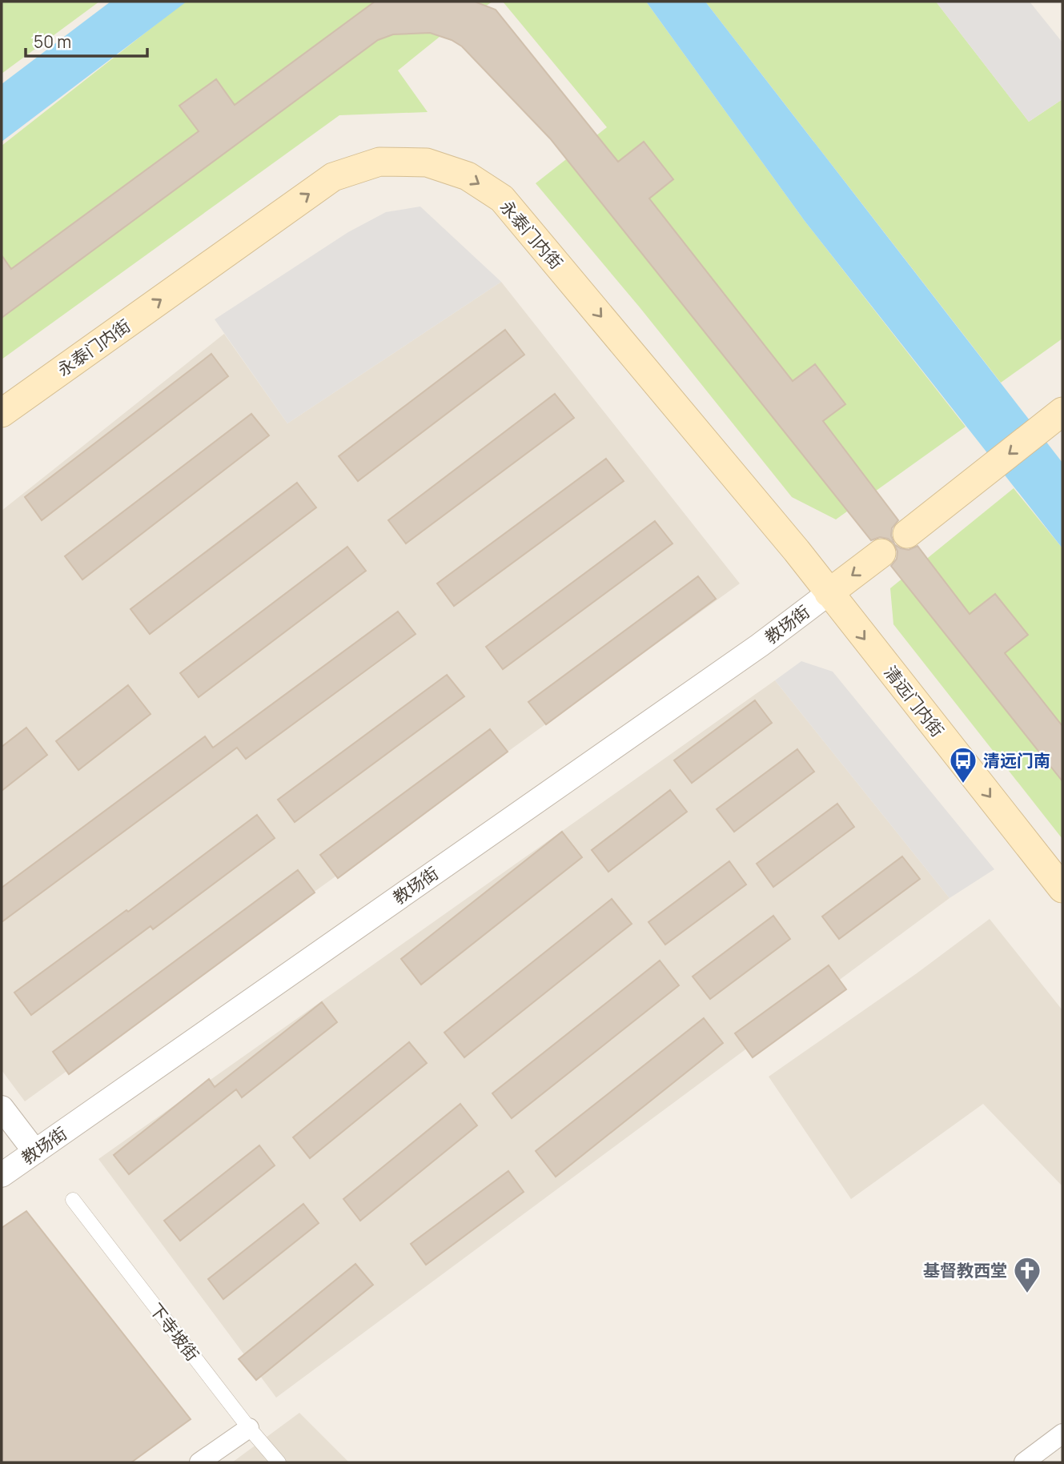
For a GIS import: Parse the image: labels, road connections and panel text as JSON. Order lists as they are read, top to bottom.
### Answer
{
  "streets": {
    "main road": ["永泰门内街", "清远门内街"],
    "street": ["教场街", "下寺坡街"]
  },
  "crossings": [
    ["永泰门内街", "教场街"],
    ["永泰门内街", "清远门内街"],
    ["教场街", "清远门内街"]
  ],
  "one_way": ["清远门内街"],
  "places": {
    "bus stop": ["清远门南"],
    "church": ["基督教西堂"]
  },
  "scale_bar": "50 m"
}
